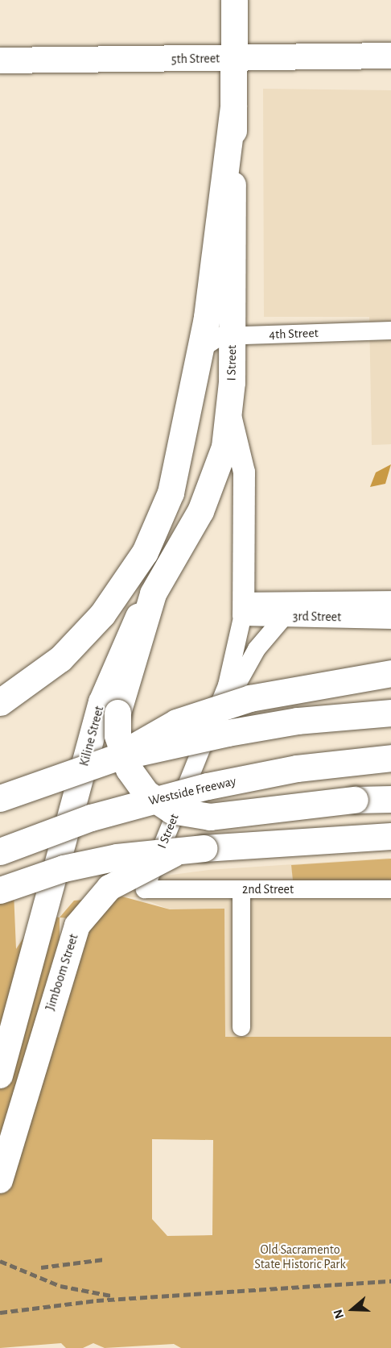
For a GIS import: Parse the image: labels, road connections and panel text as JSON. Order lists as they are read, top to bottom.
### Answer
{
  "streets": {
    "main road": [
      "5th Street",
      "I Street",
      "Kiline Street",
      "Westside Freeway",
      "Jimboom Street"
    ],
    "street": ["4th Street", "3rd Street", "2nd Street"]
  },
  "crossings": [
    ["5th Street", "I Street"],
    ["4th Street", "I Street"],
    ["I Street", "3rd Street"],
    ["I Street", "2nd Street"]
  ],
  "parks": ["Old Sacramento State Historic Park"],
  "north": "left"
}
